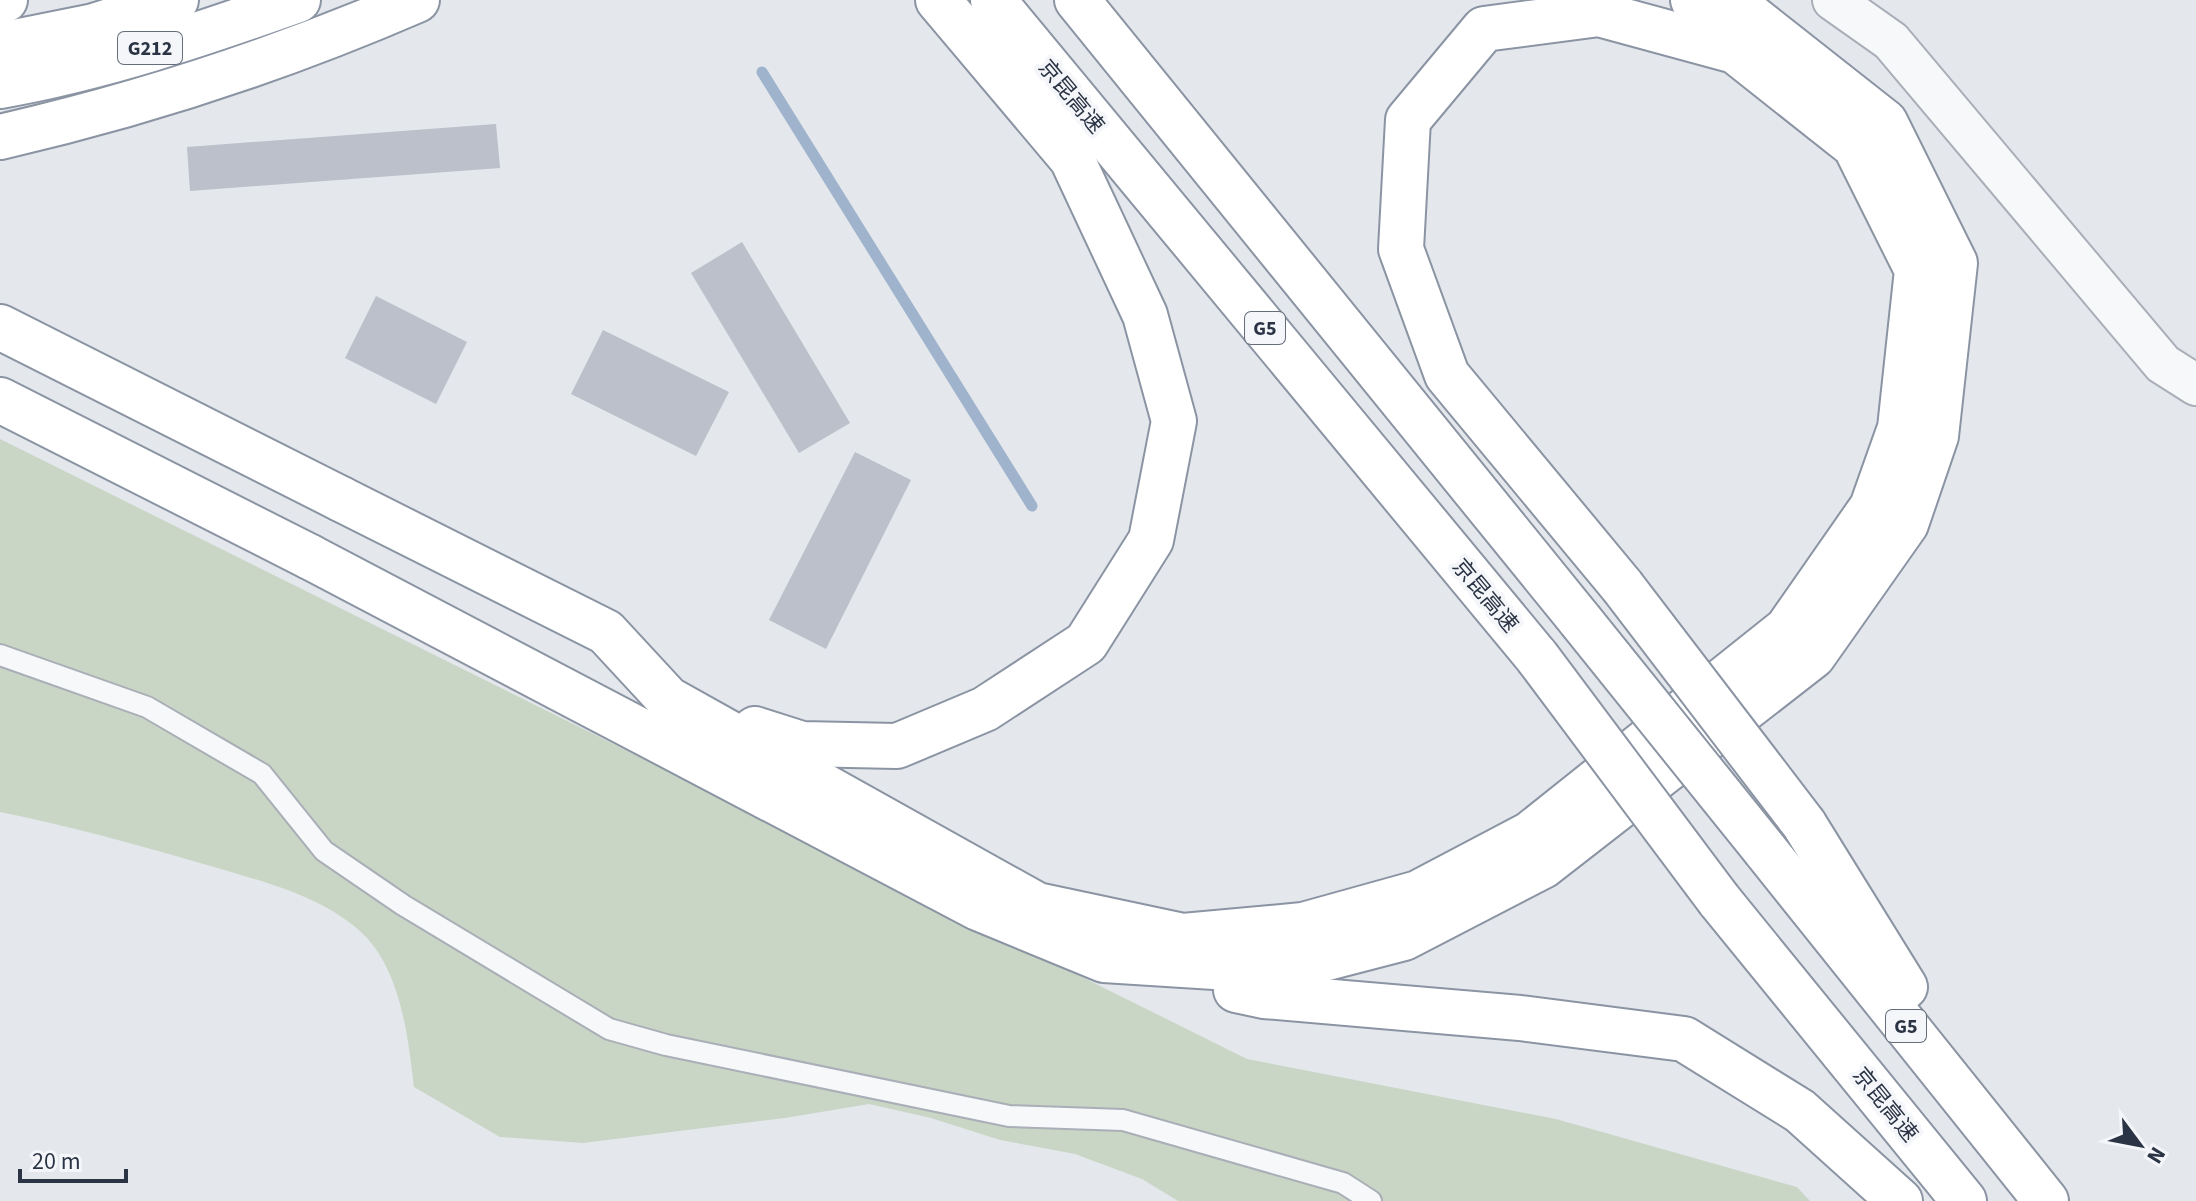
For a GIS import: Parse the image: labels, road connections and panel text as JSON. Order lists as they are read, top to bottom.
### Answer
{
  "streets": {
    "highway": ["G212", "京昆高速", "G5"]
  },
  "scale_bar": "20 m",
  "north": "bottom right"
}
